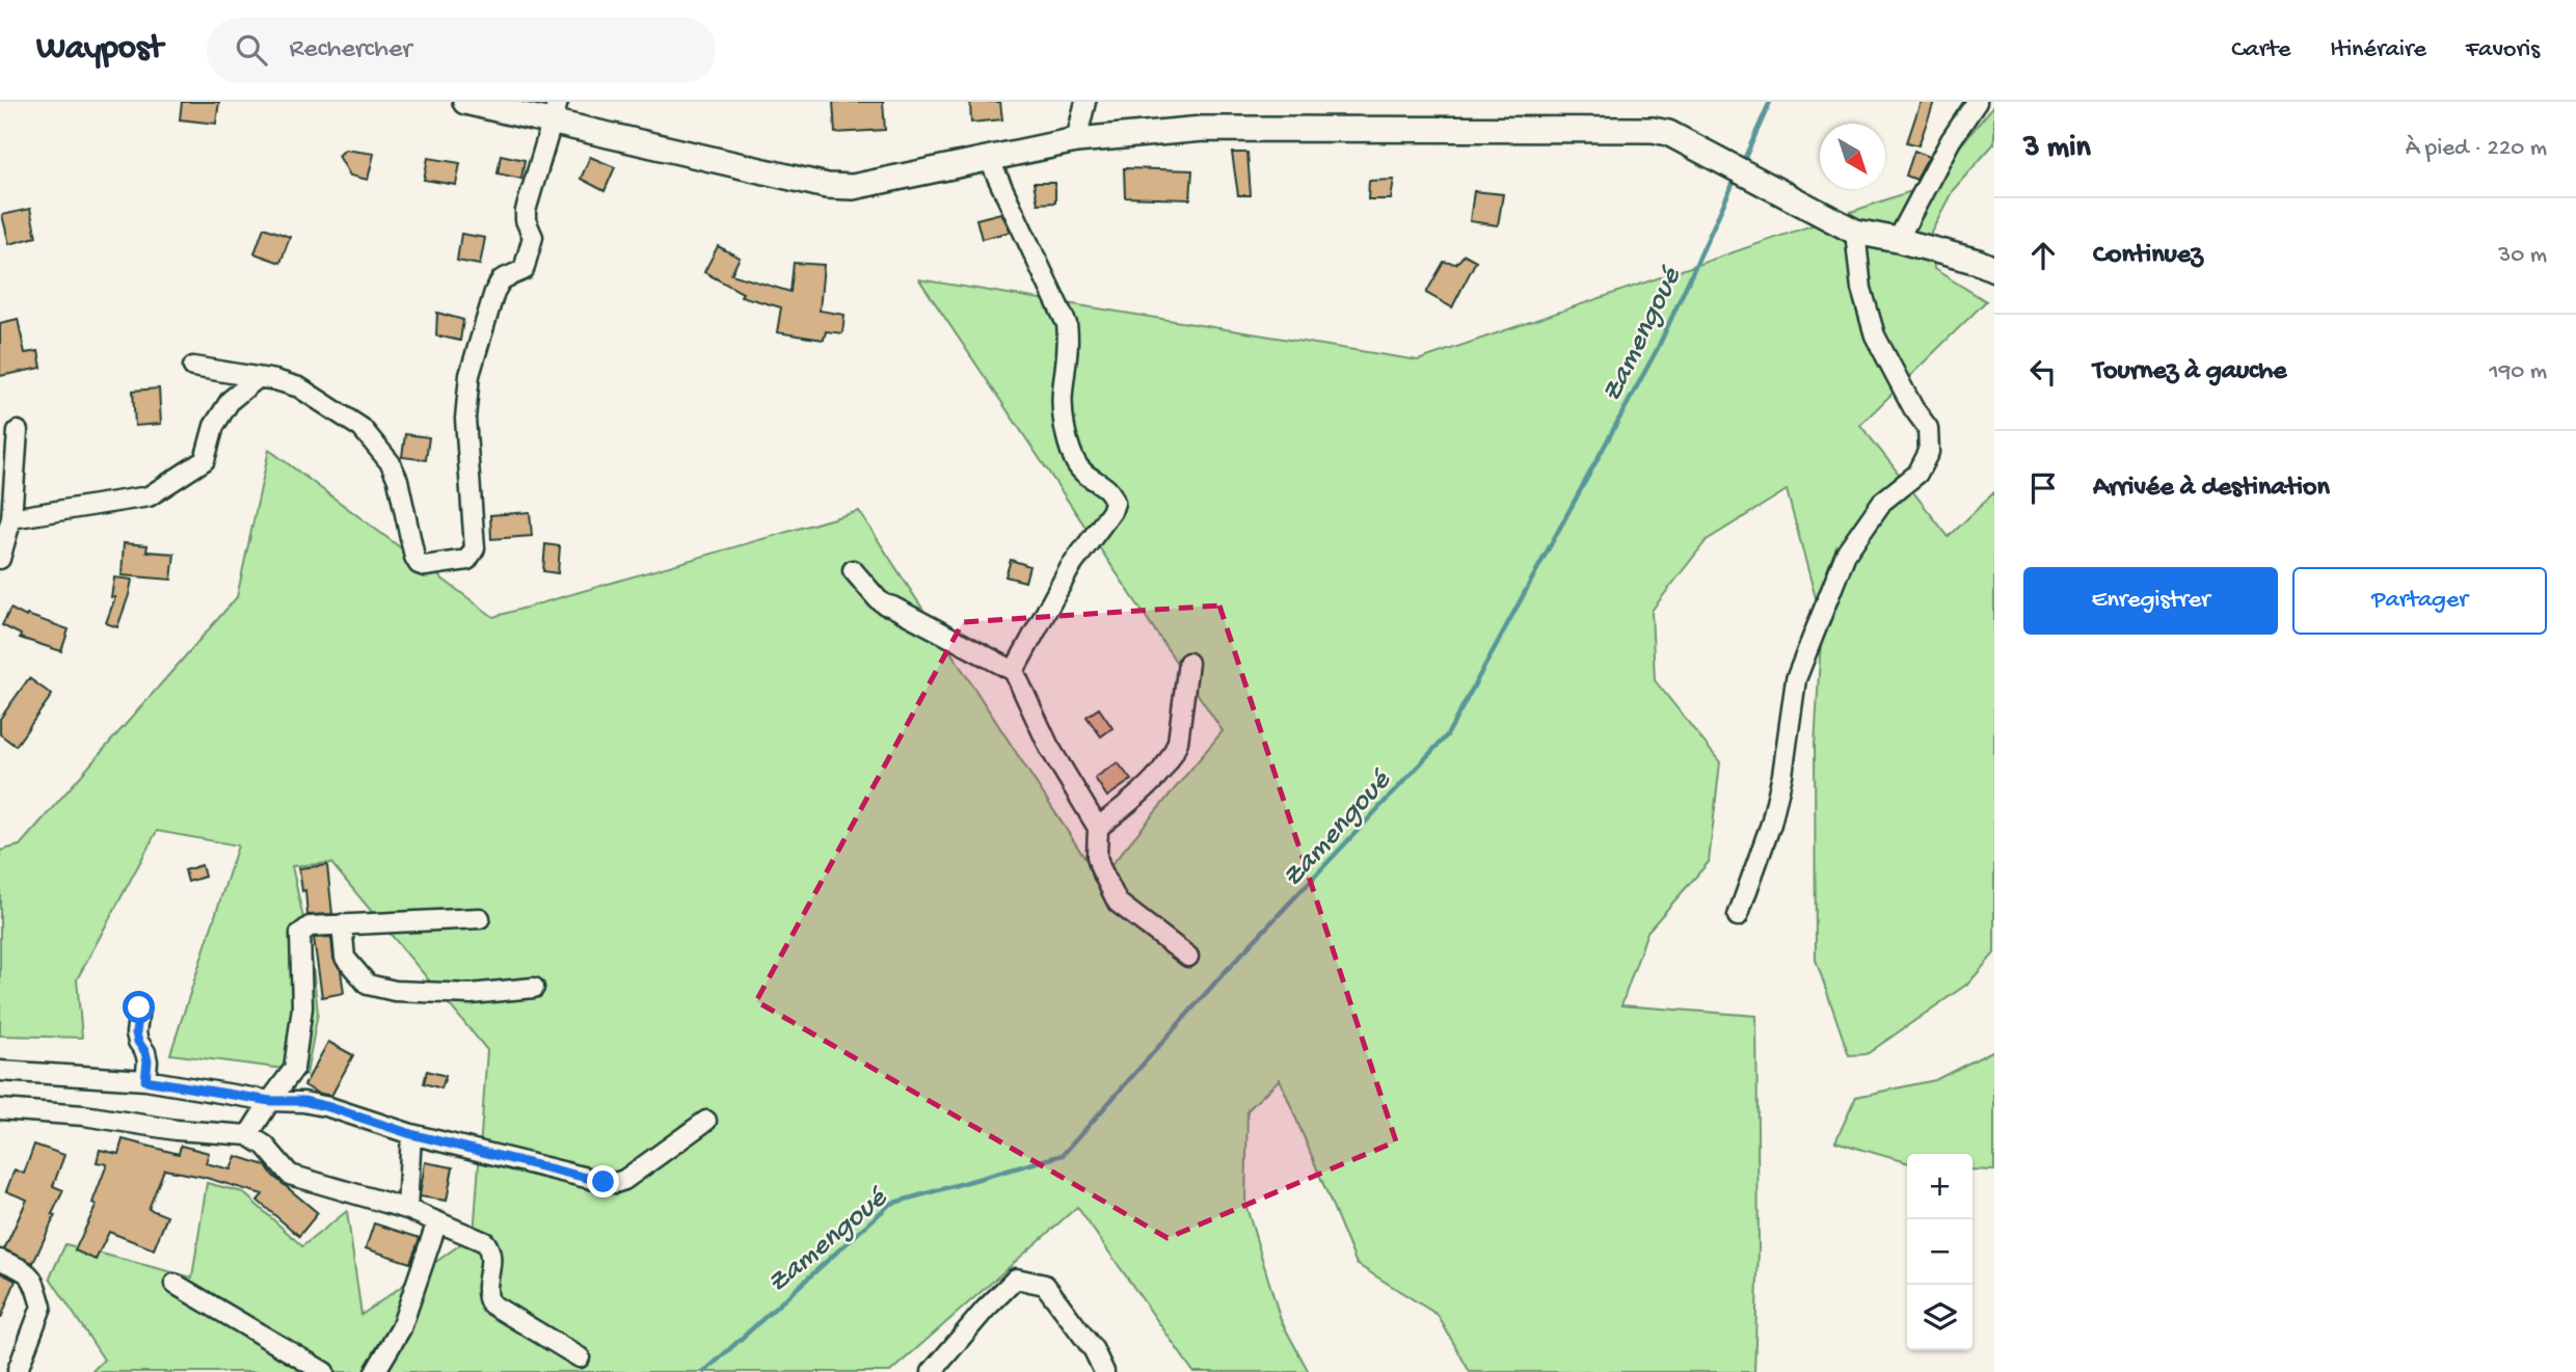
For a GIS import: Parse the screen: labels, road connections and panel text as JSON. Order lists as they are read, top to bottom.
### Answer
{
  "water": ["Zamengoué"],
  "north": "bottom right",
  "page": {
    "header": "Waypost",
    "search": "Rechercher",
    "nav": ["Carte", "Itinéraire", "Favoris"],
    "heading": ["3 min", "À pied · 220 m"],
    "list": [
      ["Continuez", "30 m"],
      ["Tournez à gauche", "190 m"],
      "Arrivée à destination"
    ],
    "buttons": ["Enregistrer", "Partager"],
    "map_buttons": ["+", "−"]
  }
}
